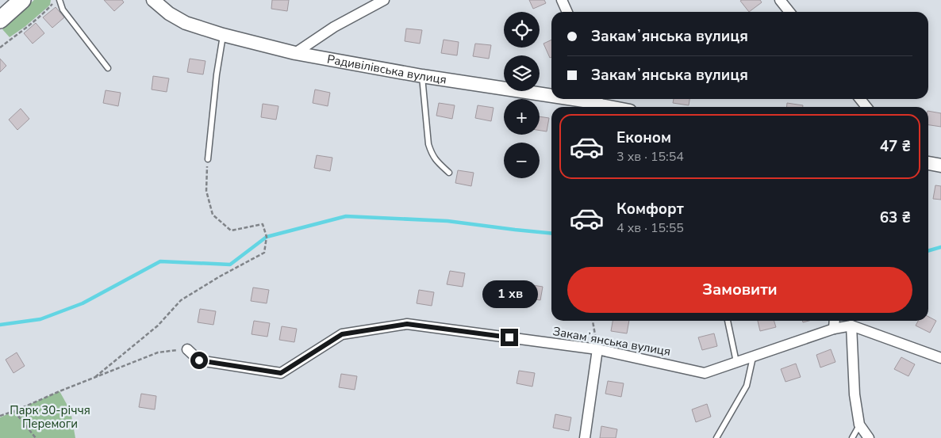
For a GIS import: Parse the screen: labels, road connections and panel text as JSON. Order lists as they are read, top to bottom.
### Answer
{
  "streets": {
    "street": ["Радивілівська вулиця", "Закамʼянська вулиця"]
  },
  "parks": ["Парк 30-річчя Перемоги"],
  "page": {
    "map_buttons": ["+", "−"],
    "banner": ["Закамʼянська вулиця", "Закамʼянська вулиця"],
    "list": [
      {
        "name": "Економ",
        "note": "3 хв · 15:54",
        "value": "47 ₴"
      },
      {
        "name": "Комфорт",
        "note": "4 хв · 15:55",
        "value": "63 ₴"
      }
    ],
    "buttons": "Замовити",
    "bubble": "1 хв"
  }
}
